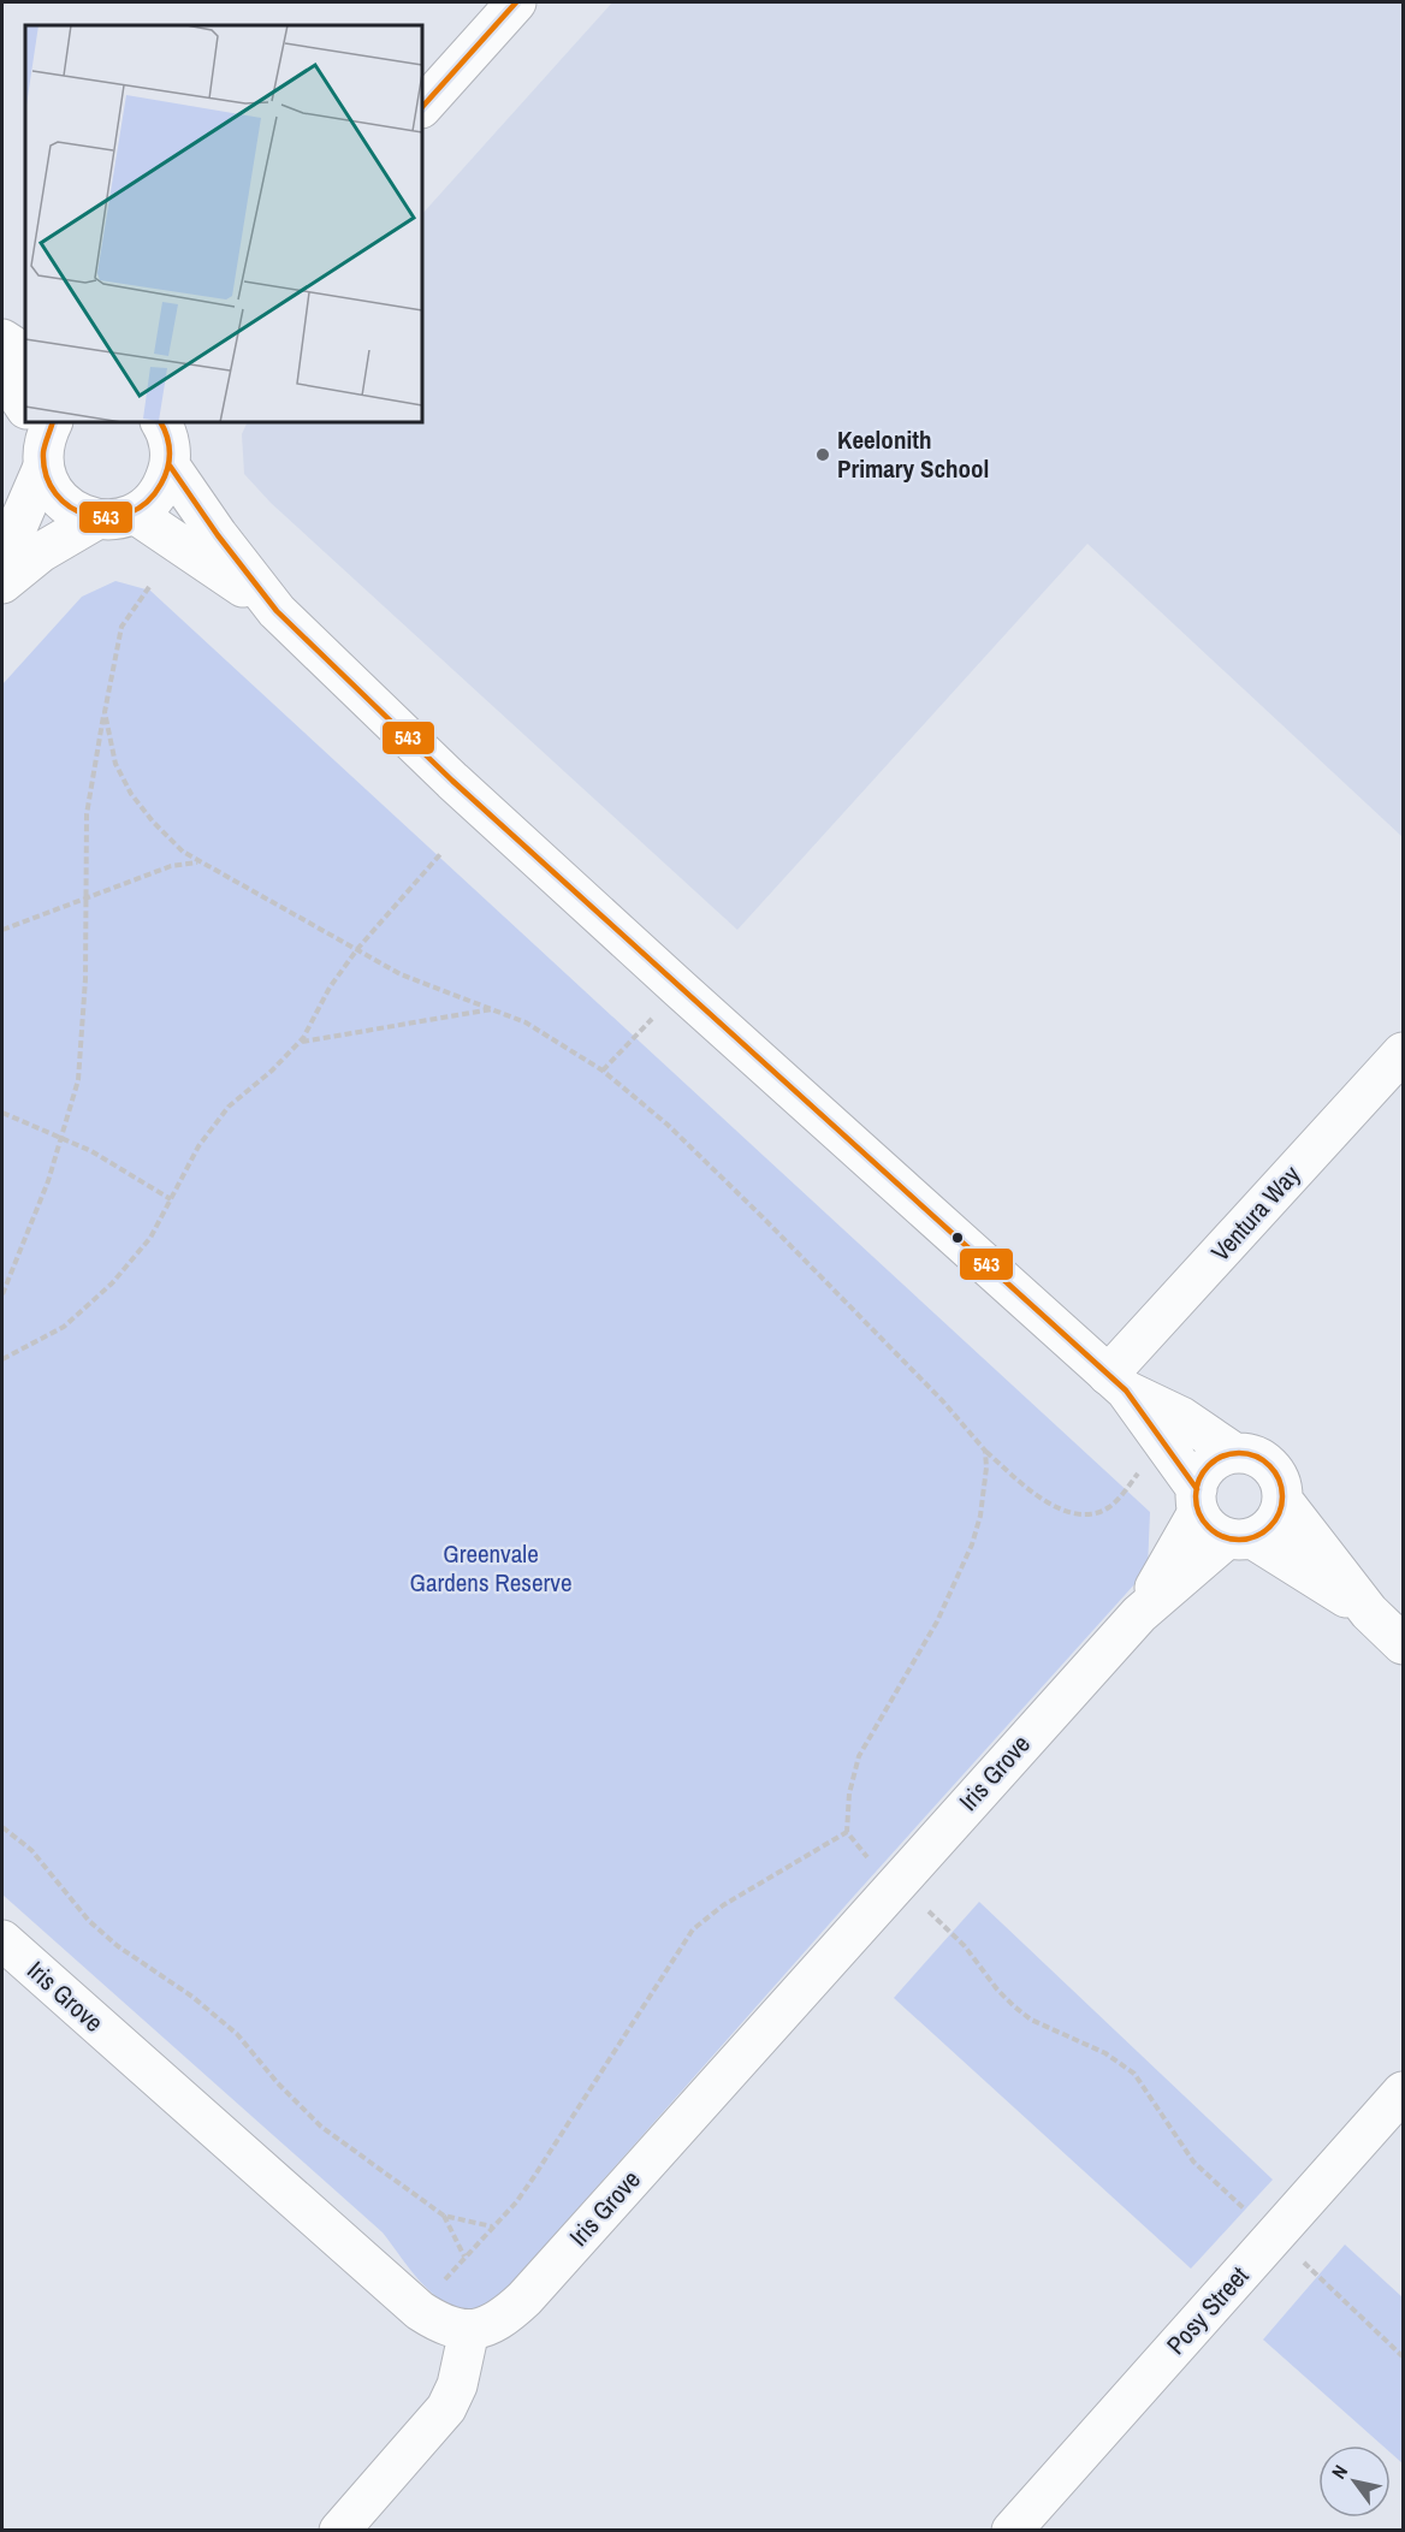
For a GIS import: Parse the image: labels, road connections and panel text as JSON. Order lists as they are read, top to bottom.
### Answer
{
  "streets": {
    "street": ["Ventura Way", "Iris Grove", "Posy Street"]
  },
  "parks": ["Greenvale Gardens Reserve"],
  "places": ["Keelonith Primary School"],
  "lines": ["transit line 543"],
  "north": "top left"
}
